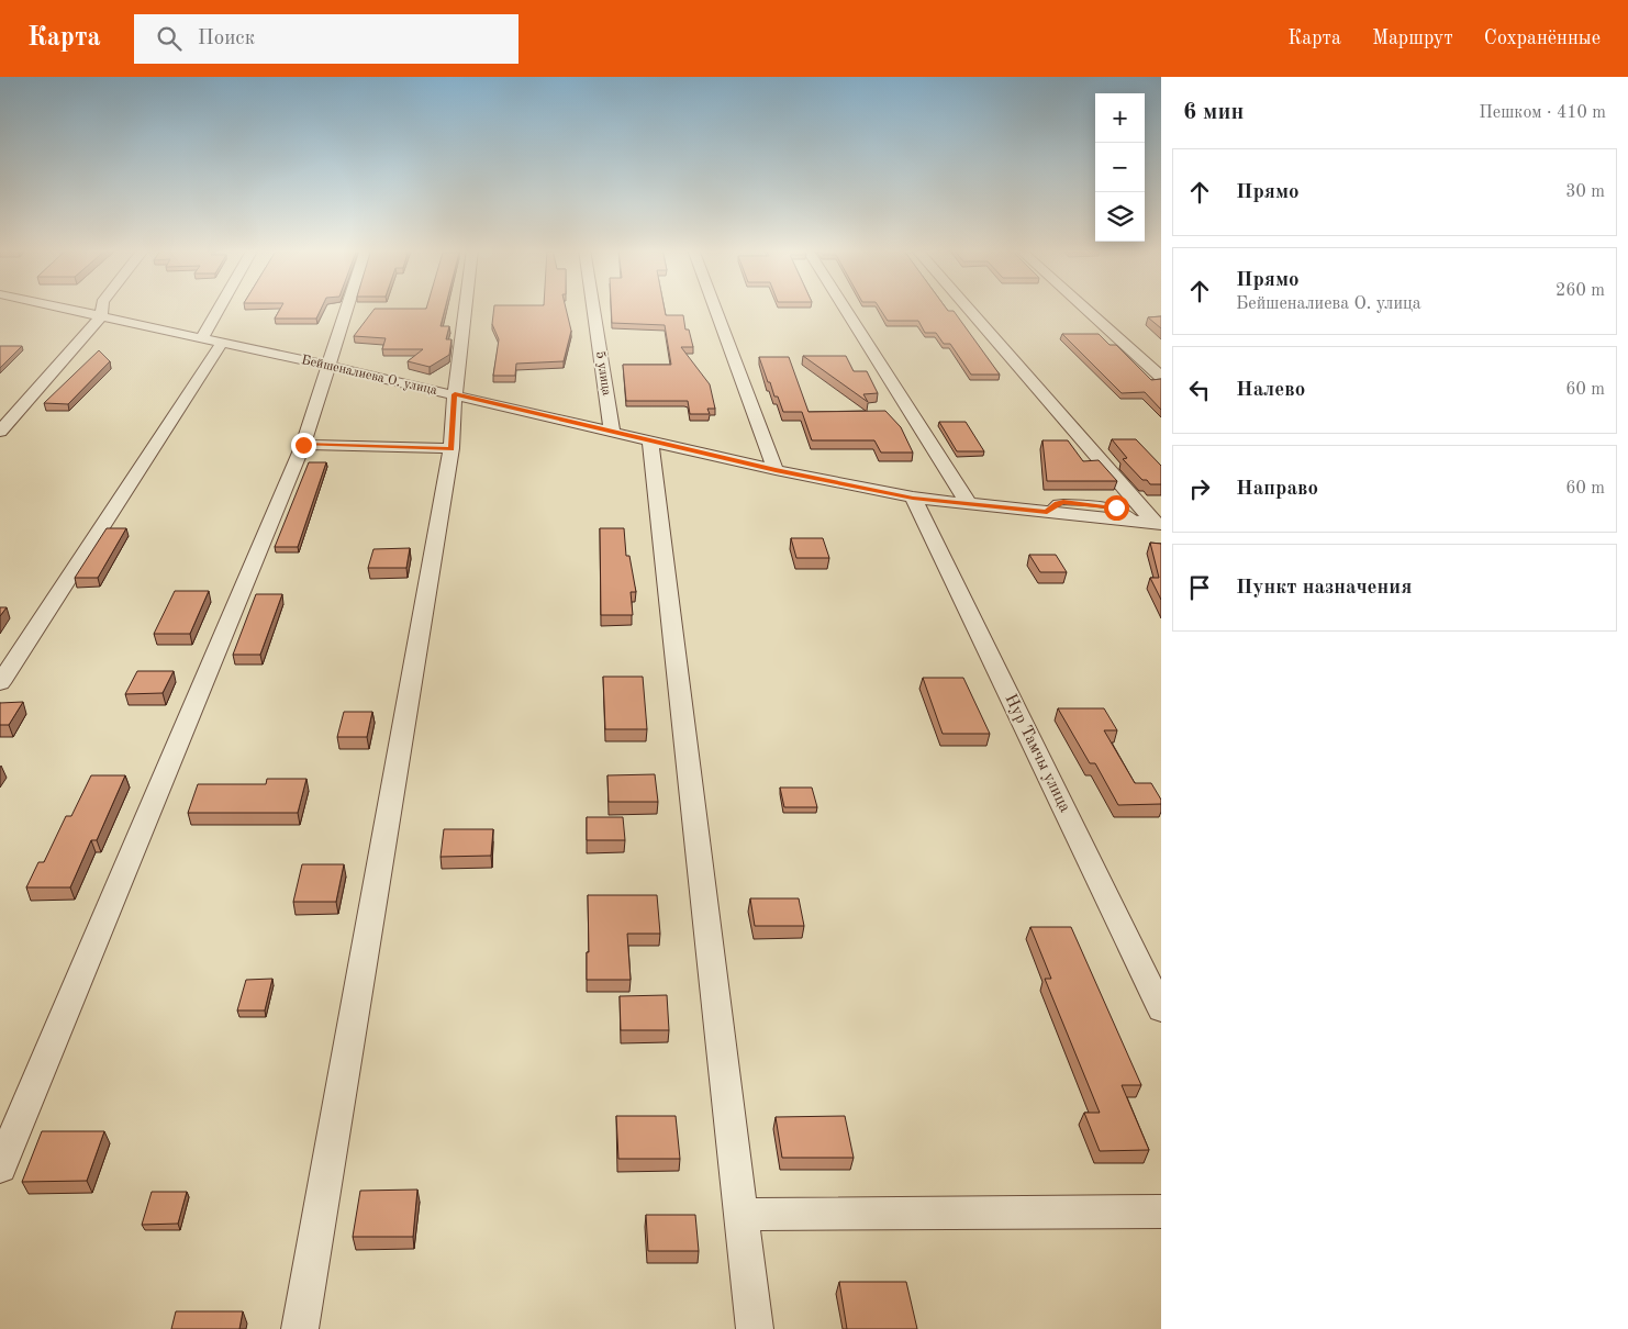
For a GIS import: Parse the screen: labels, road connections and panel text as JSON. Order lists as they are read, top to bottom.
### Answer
{
  "streets": {
    "street": ["5 улица", "Бейшеналиева О. улица", "Нур Тамчы улица"]
  },
  "crossings": [
    ["5 улица", "Бейшеналиева О. улица"],
    ["Бейшеналиева О. улица", "Нур Тамчы улица"]
  ],
  "page": {
    "header": "Карта",
    "search": "Поиск",
    "nav": ["Карта", "Маршрут", "Сохранённые"],
    "heading": ["6 мин", "Пешком · 410 m"],
    "map_buttons": ["+", "−"],
    "list": [
      ["Прямо", "30 m"],
      ["Прямо", "Бейшеналиева О. улица", "260 m"],
      ["Налево", "60 m"],
      ["Направо", "60 m"],
      "Пункт назначения"
    ]
  }
}
